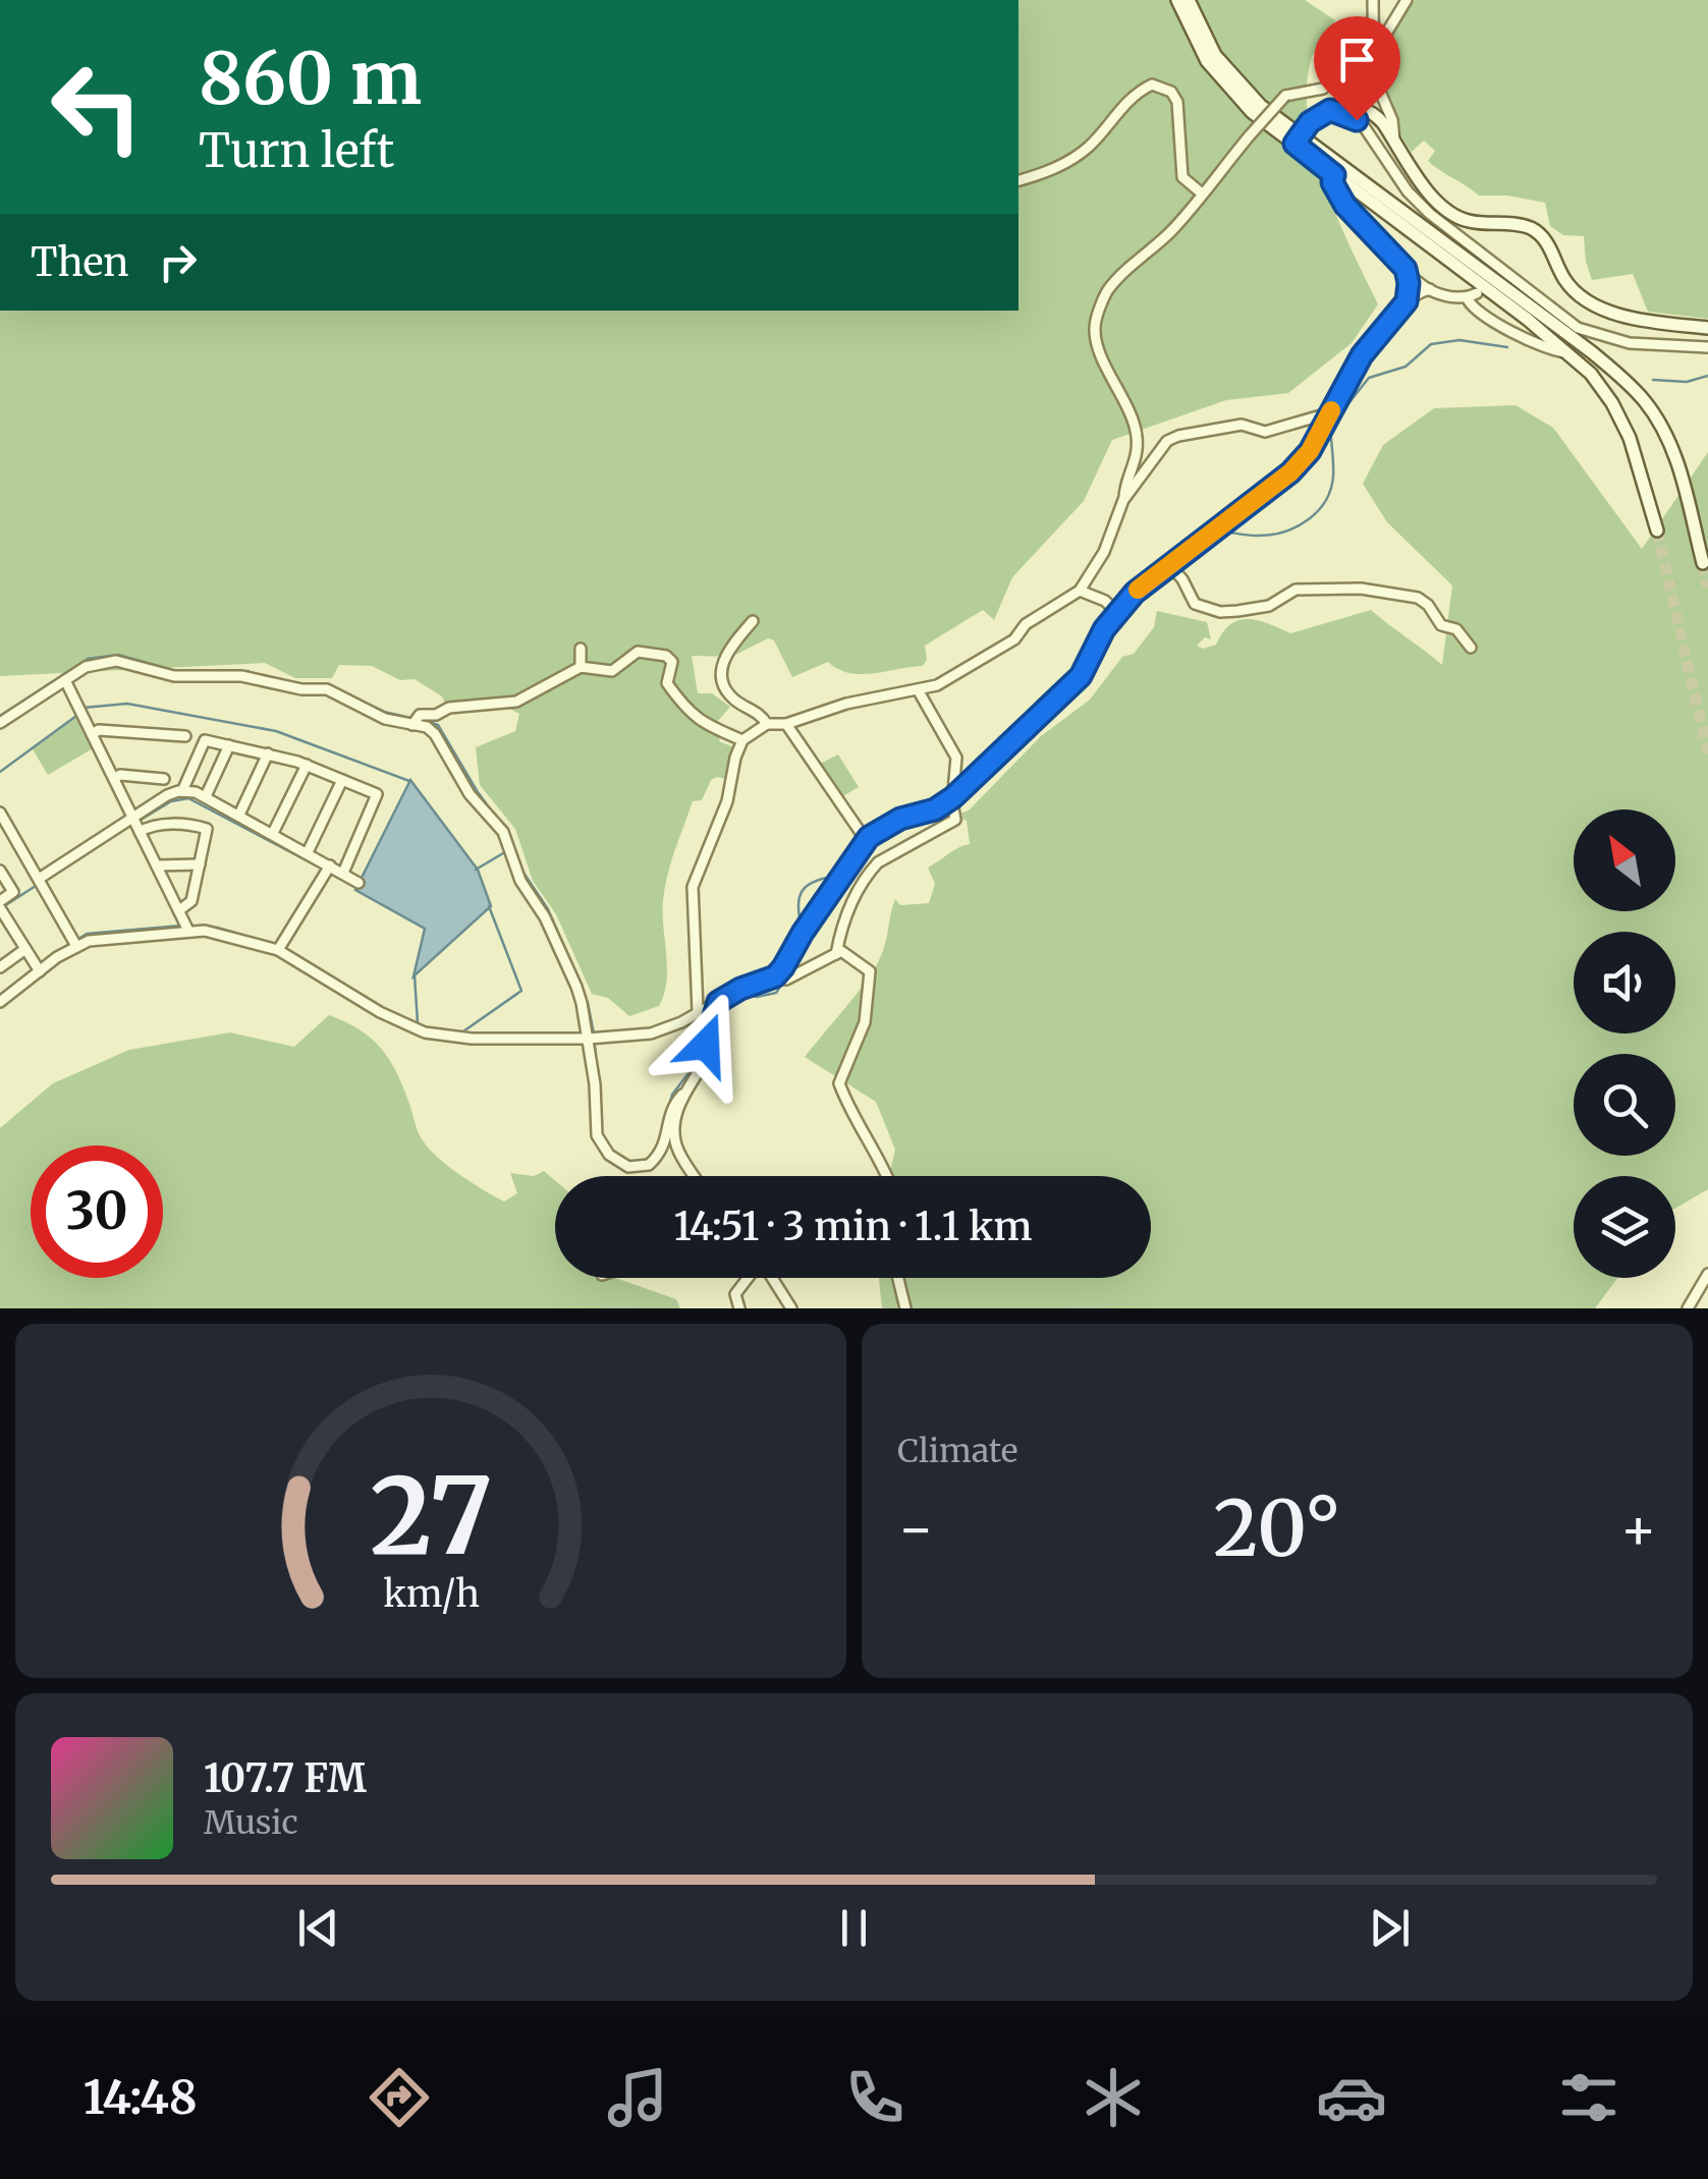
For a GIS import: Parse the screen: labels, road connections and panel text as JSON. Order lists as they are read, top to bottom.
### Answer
{
  "north": "top left",
  "page": {
    "turn": ["860 m", "Turn left"],
    "then": "Then",
    "limit": "30",
    "trip": "14:51 · 3 min · 1.1 km",
    "tile": "Climate",
    "heat": ["−", "20°", "+"],
    "song": ["107.7 FM", "Music"],
    "tabs": "14:48",
    "gauge": ["27", "km/h"]
  }
}
